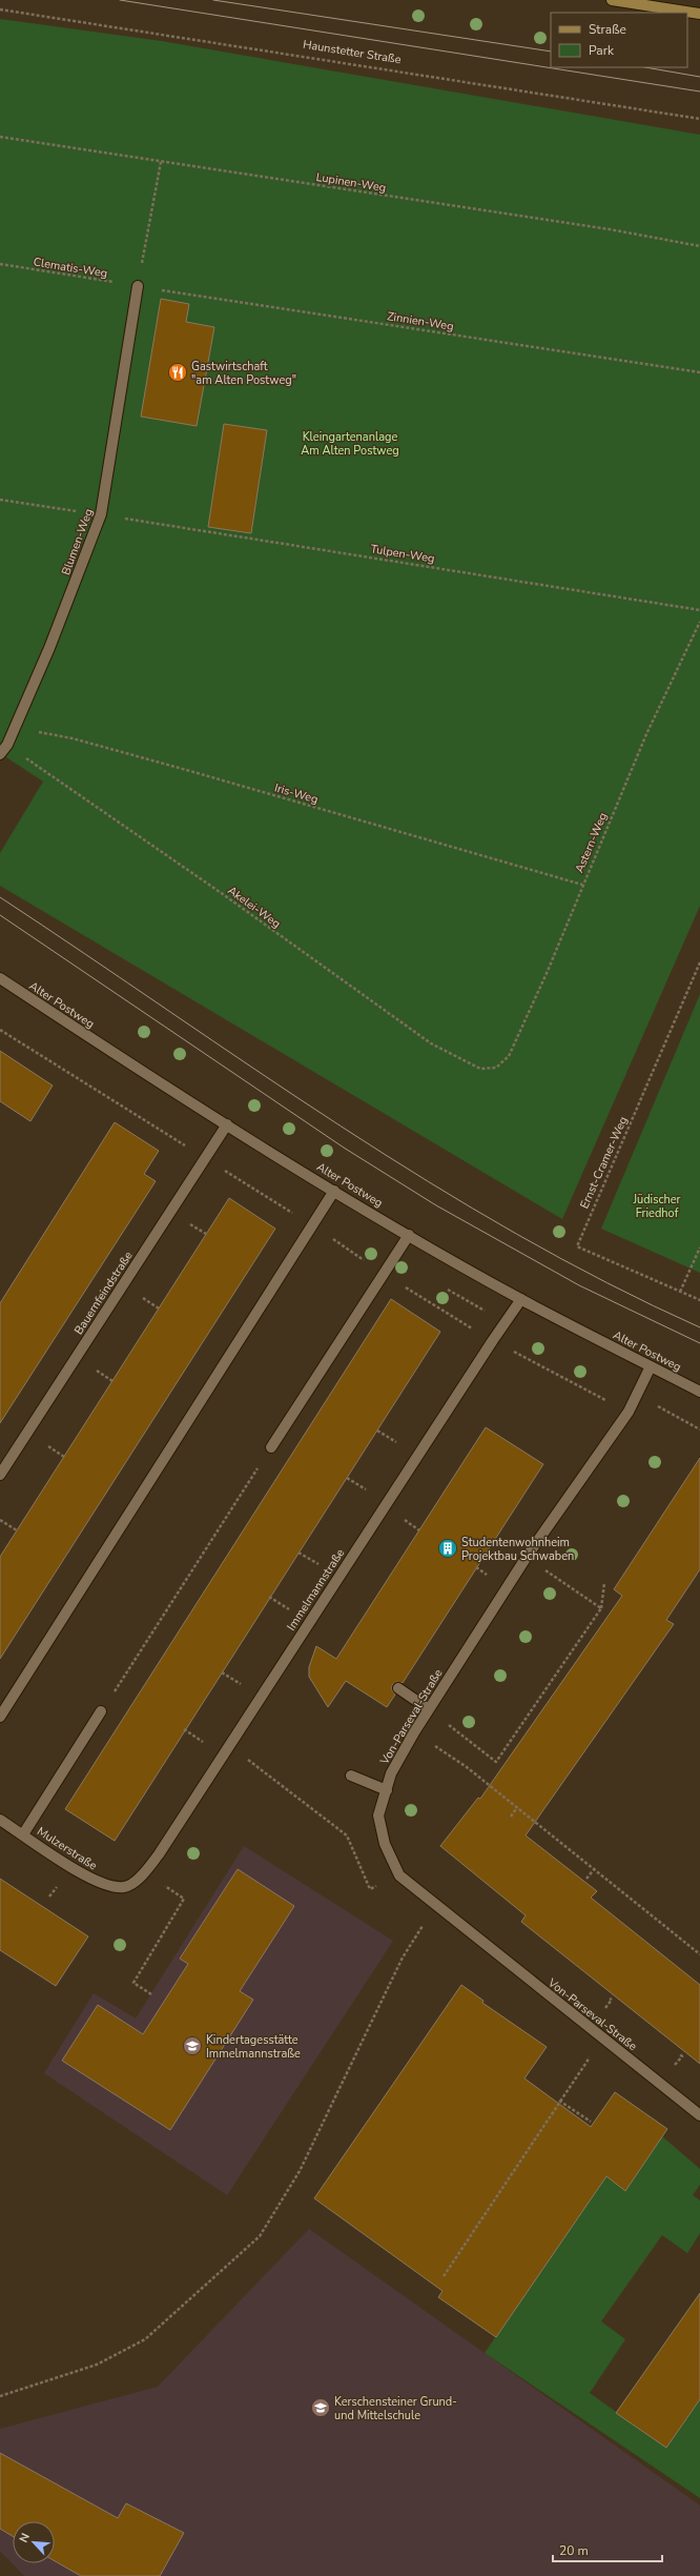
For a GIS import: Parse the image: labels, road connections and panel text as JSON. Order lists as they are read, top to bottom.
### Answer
{
  "streets": {
    "street": [
      "Blumen-Weg",
      "Alter Postweg",
      "Bauernfeindstraße",
      "Immelmannstraße",
      "Von-Parseval-Straße",
      "Mulzerstraße"
    ],
    "path": [
      "Haunstetter Straße",
      "Lupinen-Weg",
      "Clematis-Weg",
      "Zinnien-Weg",
      "Tulpen-Weg",
      "Iris-Weg",
      "Astern-Weg",
      "Akelei-Weg",
      "Ernst-Cramer-Weg"
    ]
  },
  "crossings": [
    ["Clematis-Weg", "Zinnien-Weg"],
    ["Clematis-Weg", "Blumen-Weg"],
    ["Zinnien-Weg", "Blumen-Weg"],
    ["Blumen-Weg", "Tulpen-Weg"],
    ["Blumen-Weg", "Iris-Weg"],
    ["Blumen-Weg", "Akelei-Weg"],
    ["Iris-Weg", "Astern-Weg"],
    ["Iris-Weg", "Akelei-Weg"],
    ["Astern-Weg", "Akelei-Weg"],
    ["Alter Postweg", "Bauernfeindstraße"],
    ["Alter Postweg", "Immelmannstraße"],
    ["Alter Postweg", "Von-Parseval-Straße"],
    ["Immelmannstraße", "Mulzerstraße"]
  ],
  "parks": ["Kleingartenanlage Am Alten Postweg", "Jüdischer Friedhof"],
  "places": {
    "restaurant": ["Gastwirtschaft \"am Alten Postweg\""],
    "building": ["Studentenwohnheim Projektbau Schwaben"],
    "school or university": ["Kindertagesstätte Immelmannstraße", "Kerschensteiner Grund- und Mittelschule"]
  },
  "legend": ["Straße", "Park"],
  "scale_bar": "20 m",
  "north": "top left"
}
